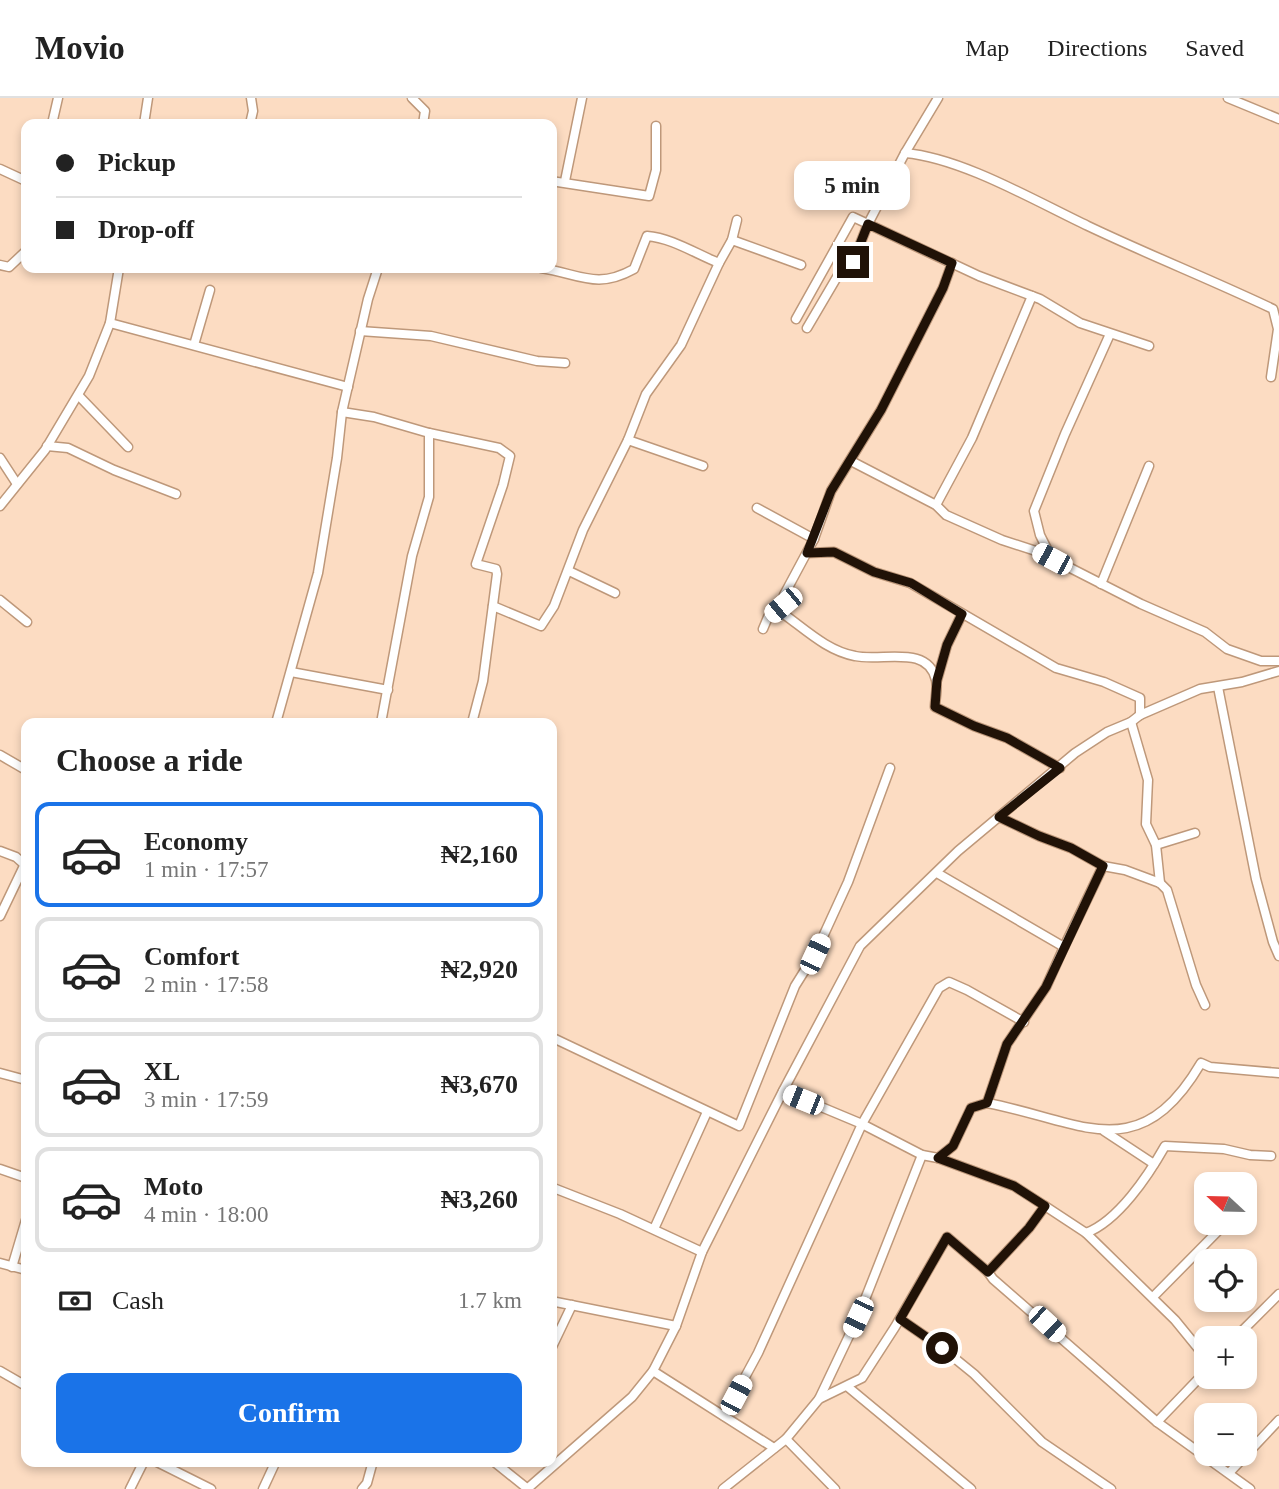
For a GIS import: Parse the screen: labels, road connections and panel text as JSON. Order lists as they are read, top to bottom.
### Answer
{
  "north": "left",
  "page": {
    "header": "Movio",
    "nav": ["Map", "Directions", "Saved"],
    "banner": ["Pickup", "Drop-off"],
    "bubble": "5 min",
    "heading": "Choose a ride",
    "list": [
      {
        "name": "Economy",
        "note": "1 min · 17:57",
        "value": "₦2,160"
      },
      {
        "name": "Comfort",
        "note": "2 min · 17:58",
        "value": "₦2,920"
      },
      {
        "name": "XL",
        "note": "3 min · 17:59",
        "value": "₦3,670"
      },
      {
        "name": "Moto",
        "note": "4 min · 18:00",
        "value": "₦3,260"
      }
    ],
    "map_buttons": ["+", "−"],
    "pay": ["Cash", "1.7 km"],
    "buttons": "Confirm"
  }
}
